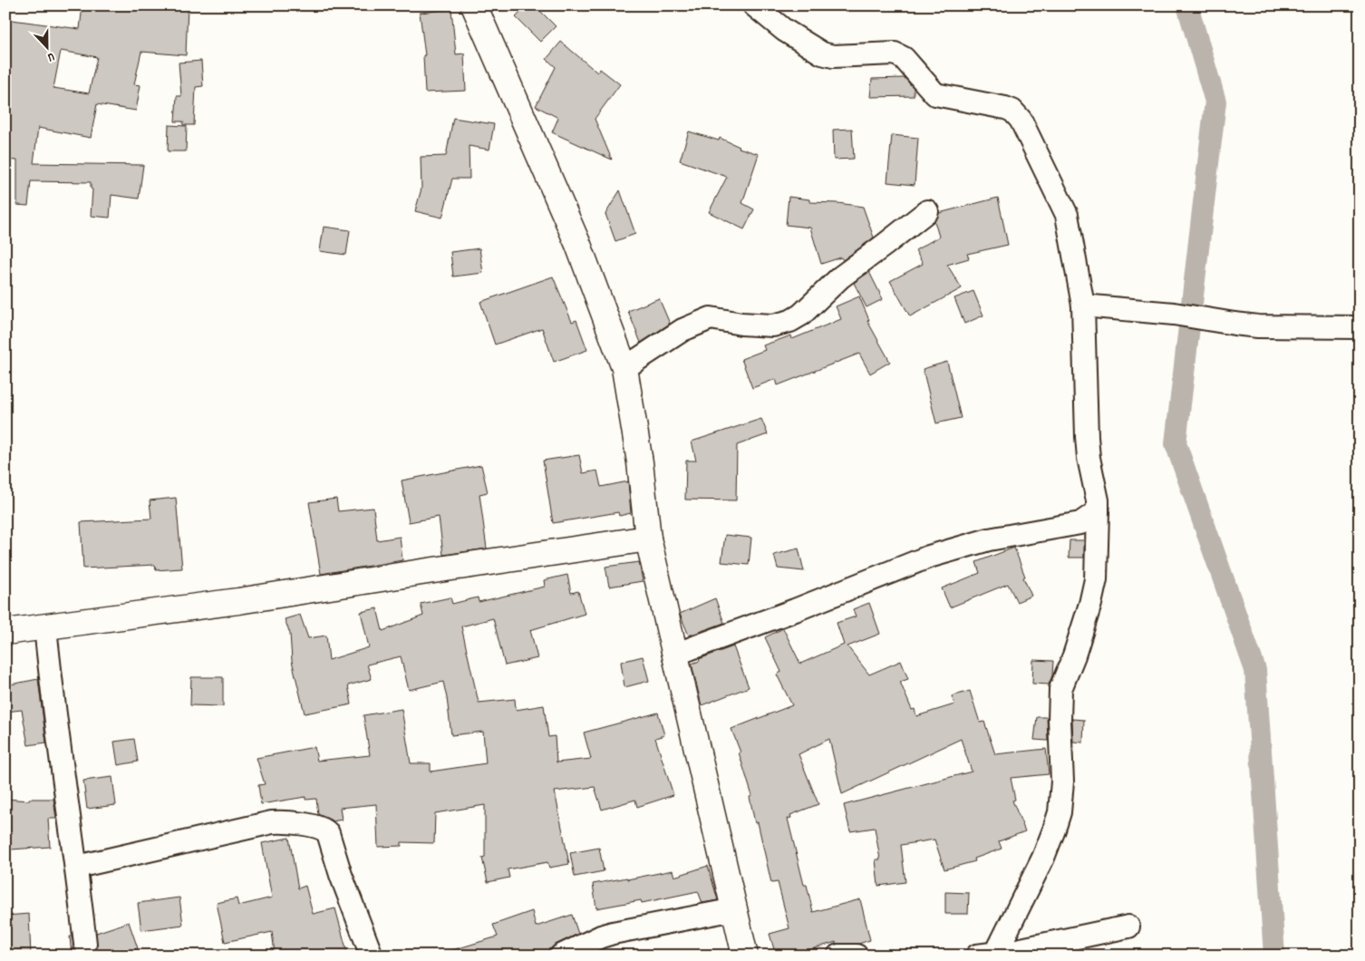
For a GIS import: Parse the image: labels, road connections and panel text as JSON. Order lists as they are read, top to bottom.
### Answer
{
  "north": "bottom"
}
